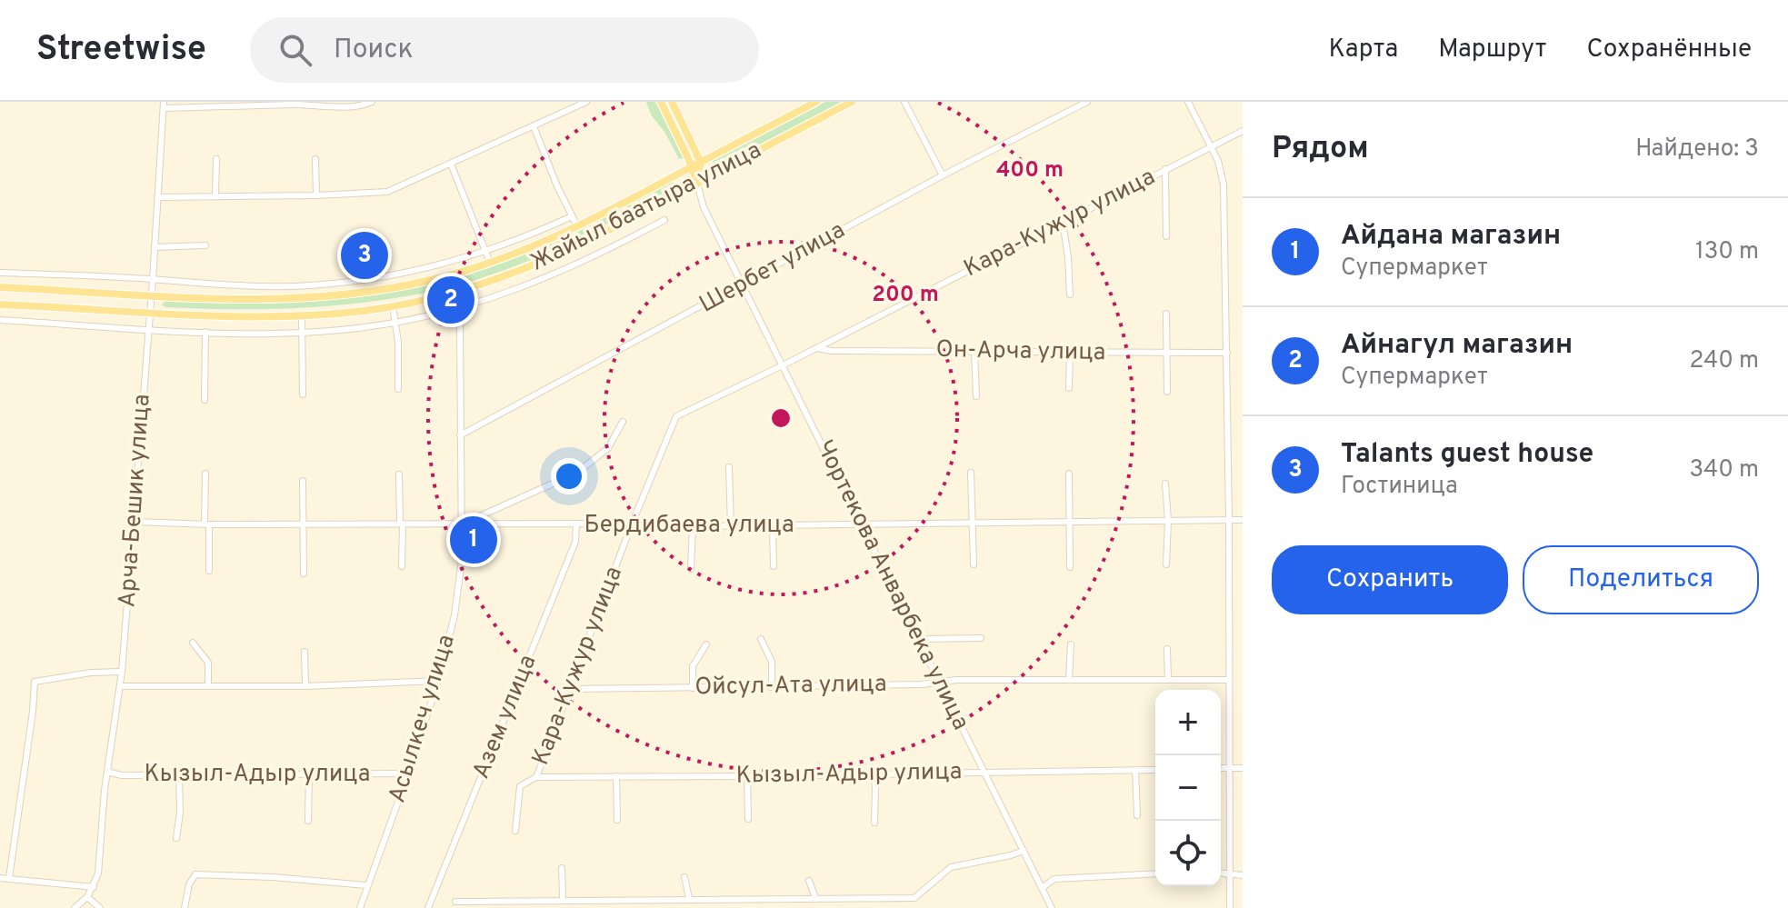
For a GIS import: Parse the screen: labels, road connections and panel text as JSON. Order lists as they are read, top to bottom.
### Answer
{
  "streets": {
    "main road": ["Жайыл баатыра улица"],
    "street": [
      "Кара-Кужур улица",
      "Шербет улица",
      "Он-Арча улица",
      "Арча-Бешик улица",
      "Бердибаева улица",
      "Чортекова Анварбека улица",
      "Ойсул-Ата улица",
      "Азем улица",
      "Асылкеч улица",
      "Кызыл-Адыр улица"
    ]
  },
  "crossings": [
    ["Жайыл баатыра улица", "Арча-Бешик улица"],
    ["Жайыл баатыра улица", "Чортекова Анварбека улица"],
    ["Жайыл баатыра улица", "Асылкеч улица"],
    ["Кара-Кужур улица", "Он-Арча улица"],
    ["Кара-Кужур улица", "Бердибаева улица"],
    ["Кара-Кужур улица", "Чортекова Анварбека улица"],
    ["Кара-Кужур улица", "Ойсул-Ата улица"],
    ["Кара-Кужур улица", "Кызыл-Адыр улица"],
    ["Шербет улица", "Чортекова Анварбека улица"],
    ["Шербет улица", "Асылкеч улица"],
    ["Арча-Бешик улица", "Бердибаева улица"],
    ["Арча-Бешик улица", "Кызыл-Адыр улица"],
    ["Бердибаева улица", "Чортекова Анварбека улица"],
    ["Бердибаева улица", "Азем улица"],
    ["Бердибаева улица", "Асылкеч улица"],
    ["Чортекова Анварбека улица", "Ойсул-Ата улица"],
    ["Чортекова Анварбека улица", "Кызыл-Адыр улица"],
    ["Асылкеч улица", "Кызыл-Адыр улица"]
  ],
  "page": {
    "header": "Streetwise",
    "search": "Поиск",
    "nav": ["Карта", "Маршрут", "Сохранённые"],
    "heading": ["Рядом", "Найдено: 3"],
    "list": [
      {
        "mark": "1",
        "name": "Айдана магазин",
        "note": "Супермаркет",
        "value": "130 m"
      },
      {
        "mark": "2",
        "name": "Айнагул магазин",
        "note": "Супермаркет",
        "value": "240 m"
      },
      {
        "mark": "3",
        "name": "Talants guest house",
        "note": "Гостиница",
        "value": "340 m"
      }
    ],
    "pins": ["3", "2", "1"],
    "buttons": ["Сохранить", "Поделиться"],
    "map_buttons": ["+", "−"]
  },
  "rings": ["400 m", "200 m"]
}
